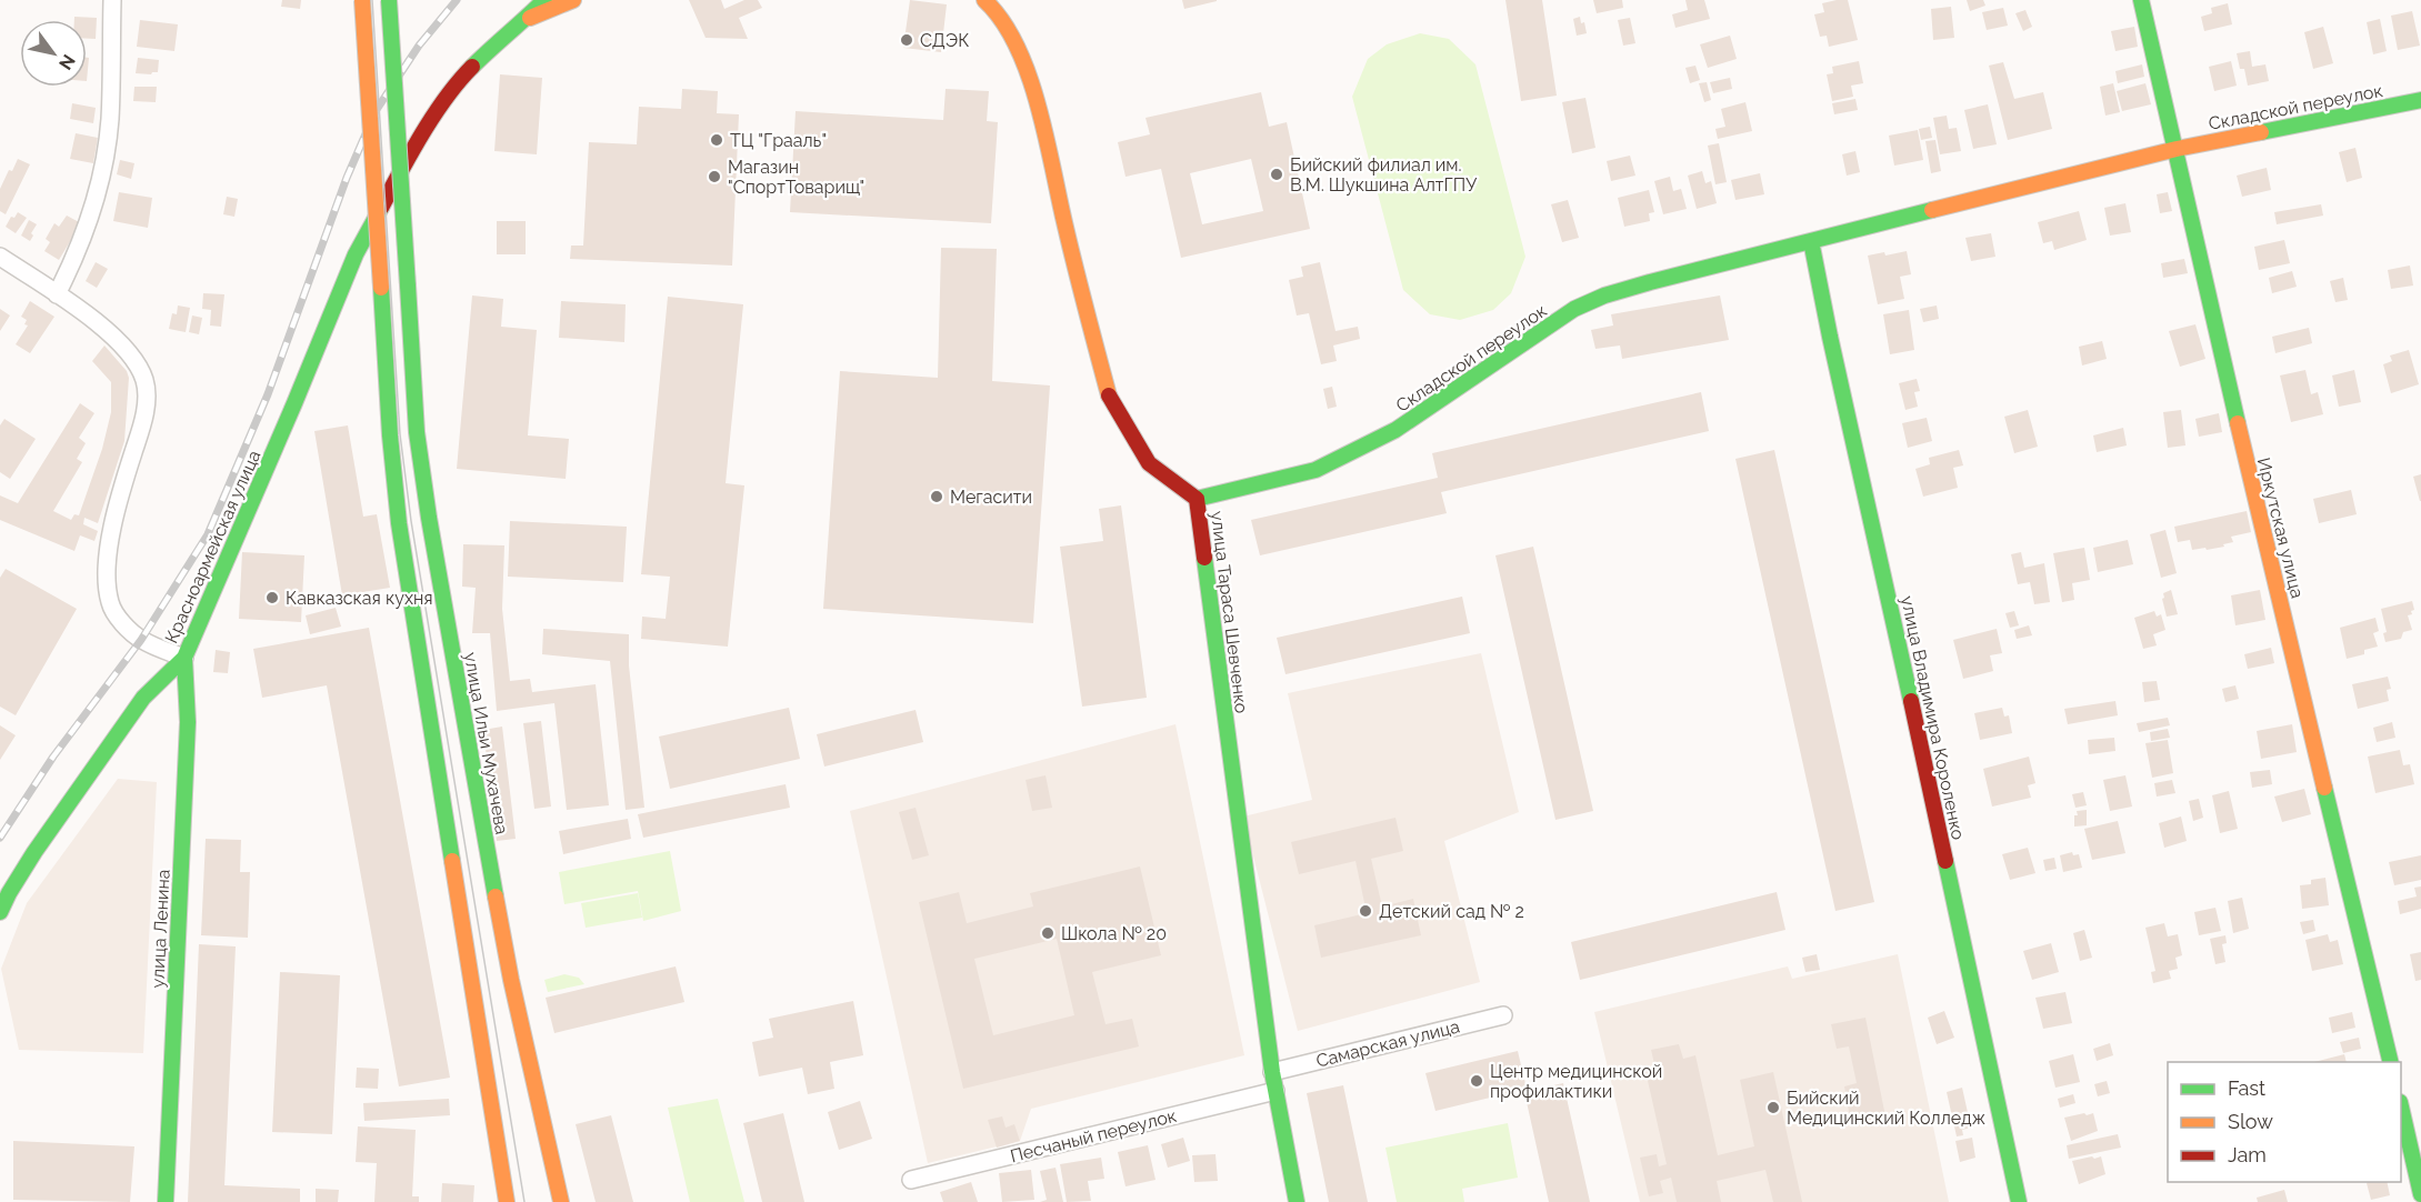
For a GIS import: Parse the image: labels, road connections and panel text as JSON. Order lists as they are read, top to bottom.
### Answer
{
  "streets": {
    "street": [
      "Складской переулок",
      "Иркутская улица",
      "Красноармейская улица",
      "улица Тараса Шевченко",
      "улица Владимира Короленко",
      "улица Ильи Мухачева",
      "улица Ленина",
      "Самарская улица",
      "Песчаный переулок"
    ]
  },
  "crossings": [
    ["Складской переулок", "Иркутская улица"],
    ["Складской переулок", "улица Тараса Шевченко"],
    ["Складской переулок", "улица Владимира Короленко"],
    ["Красноармейская улица", "улица Ленина"],
    ["улица Тараса Шевченко", "Самарская улица"],
    ["улица Тараса Шевченко", "Песчаный переулок"]
  ],
  "places": [
    "СДЭК",
    "ТЦ \"Грааль\"",
    "Бийский филиал им. В.М. Шукшина АлтГПУ",
    "Магазин \"СпортТоварищ\"",
    "Мегасити",
    "Кавказская кухня",
    "Детский сад № 2",
    "Школа № 20",
    "Центр медицинской профилактики",
    "Бийский Медицинский Колледж"
  ],
  "legend": ["Fast", "Slow", "Jam"],
  "north": "bottom right"
}
